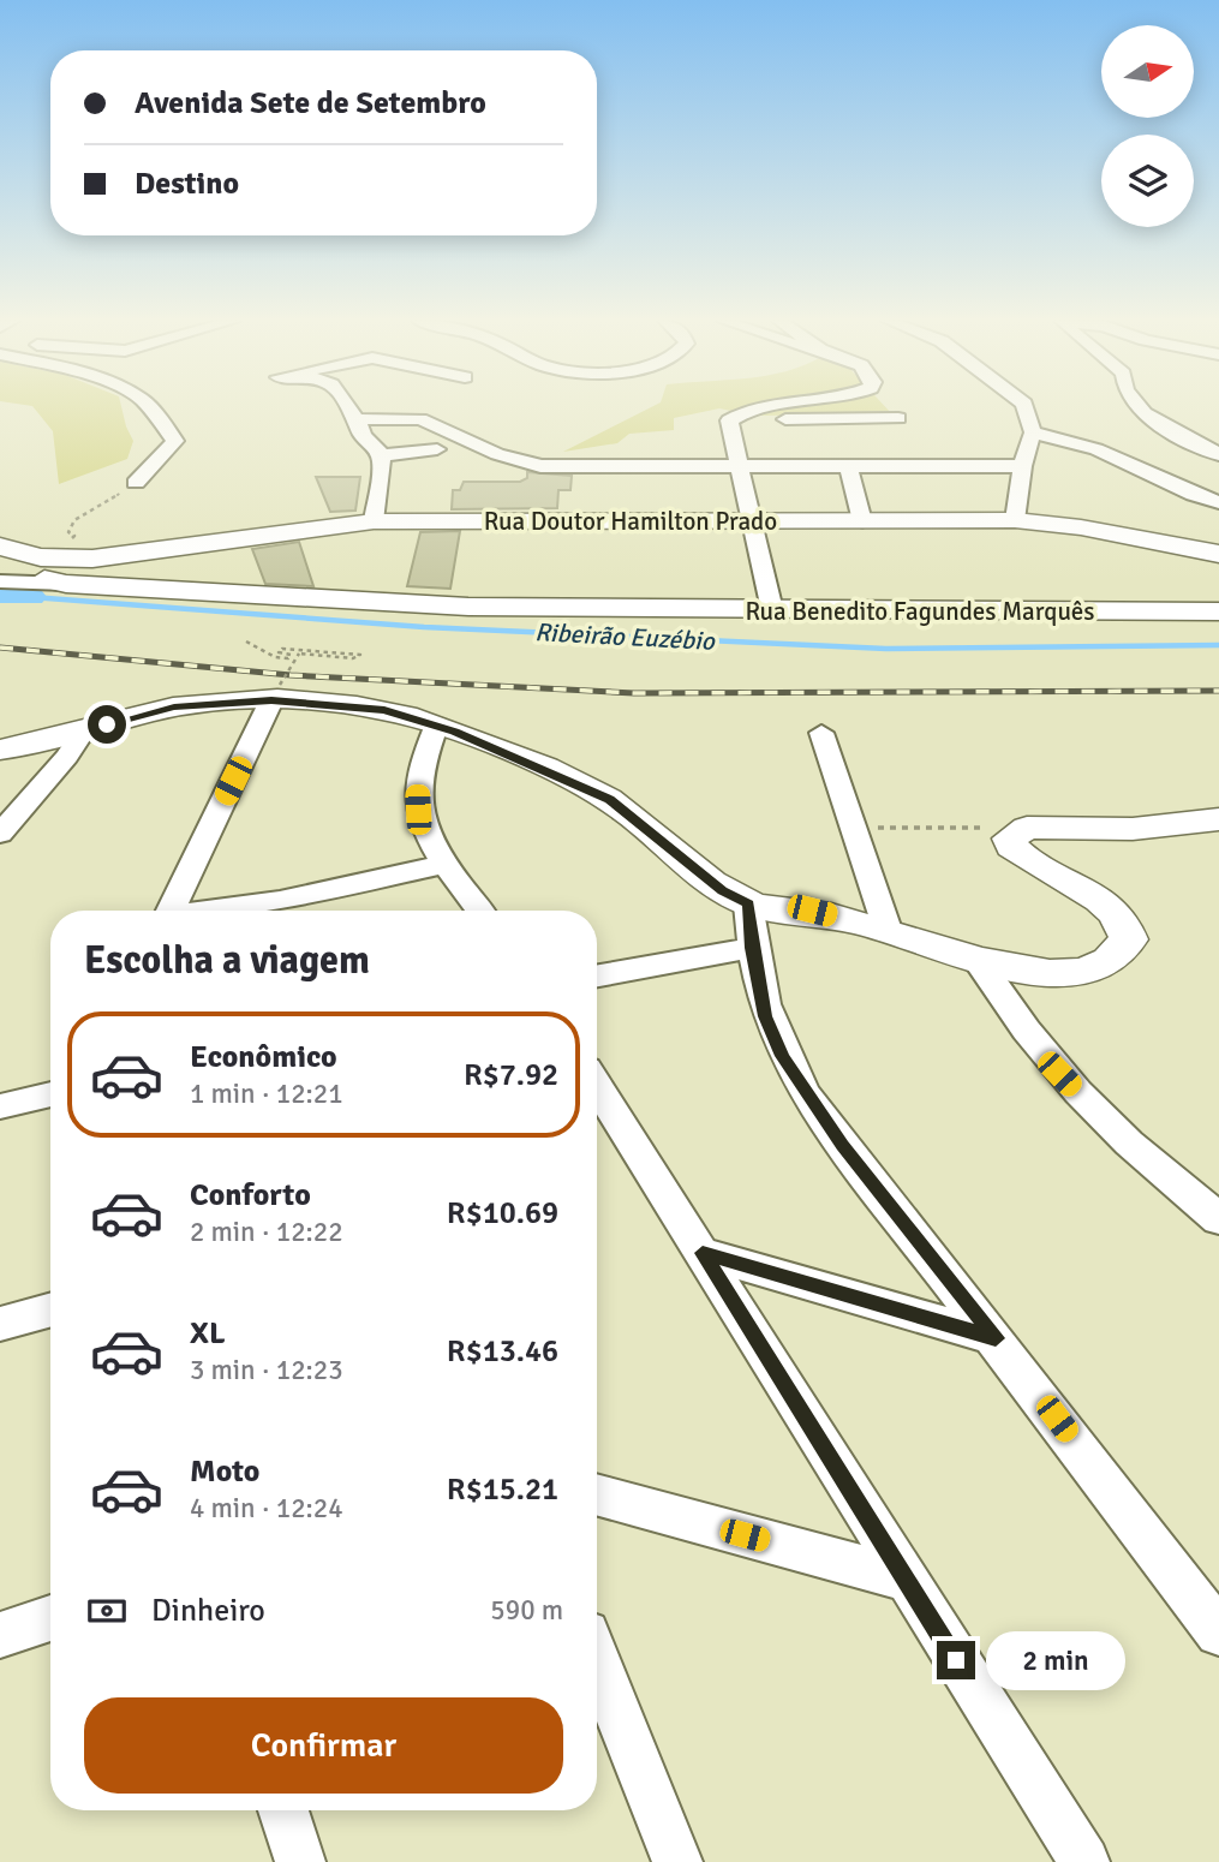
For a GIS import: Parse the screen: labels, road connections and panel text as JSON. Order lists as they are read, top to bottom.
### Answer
{
  "streets": {
    "main road": ["Rua Doutor Hamilton Prado", "Rua Benedito Fagundes Marquês"]
  },
  "water": ["Ribeirão Euzébio"],
  "north": "right",
  "page": {
    "banner": ["Avenida Sete de Setembro", "Destino"],
    "heading": "Escolha a viagem",
    "list": [
      {
        "name": "Econômico",
        "note": "1 min · 12:21",
        "value": "R$7.92"
      },
      {
        "name": "Conforto",
        "note": "2 min · 12:22",
        "value": "R$10.69"
      },
      {
        "name": "XL",
        "note": "3 min · 12:23",
        "value": "R$13.46"
      },
      {
        "name": "Moto",
        "note": "4 min · 12:24",
        "value": "R$15.21"
      }
    ],
    "pay": ["Dinheiro", "590 m"],
    "bubble": "2 min",
    "buttons": "Confirmar"
  }
}
